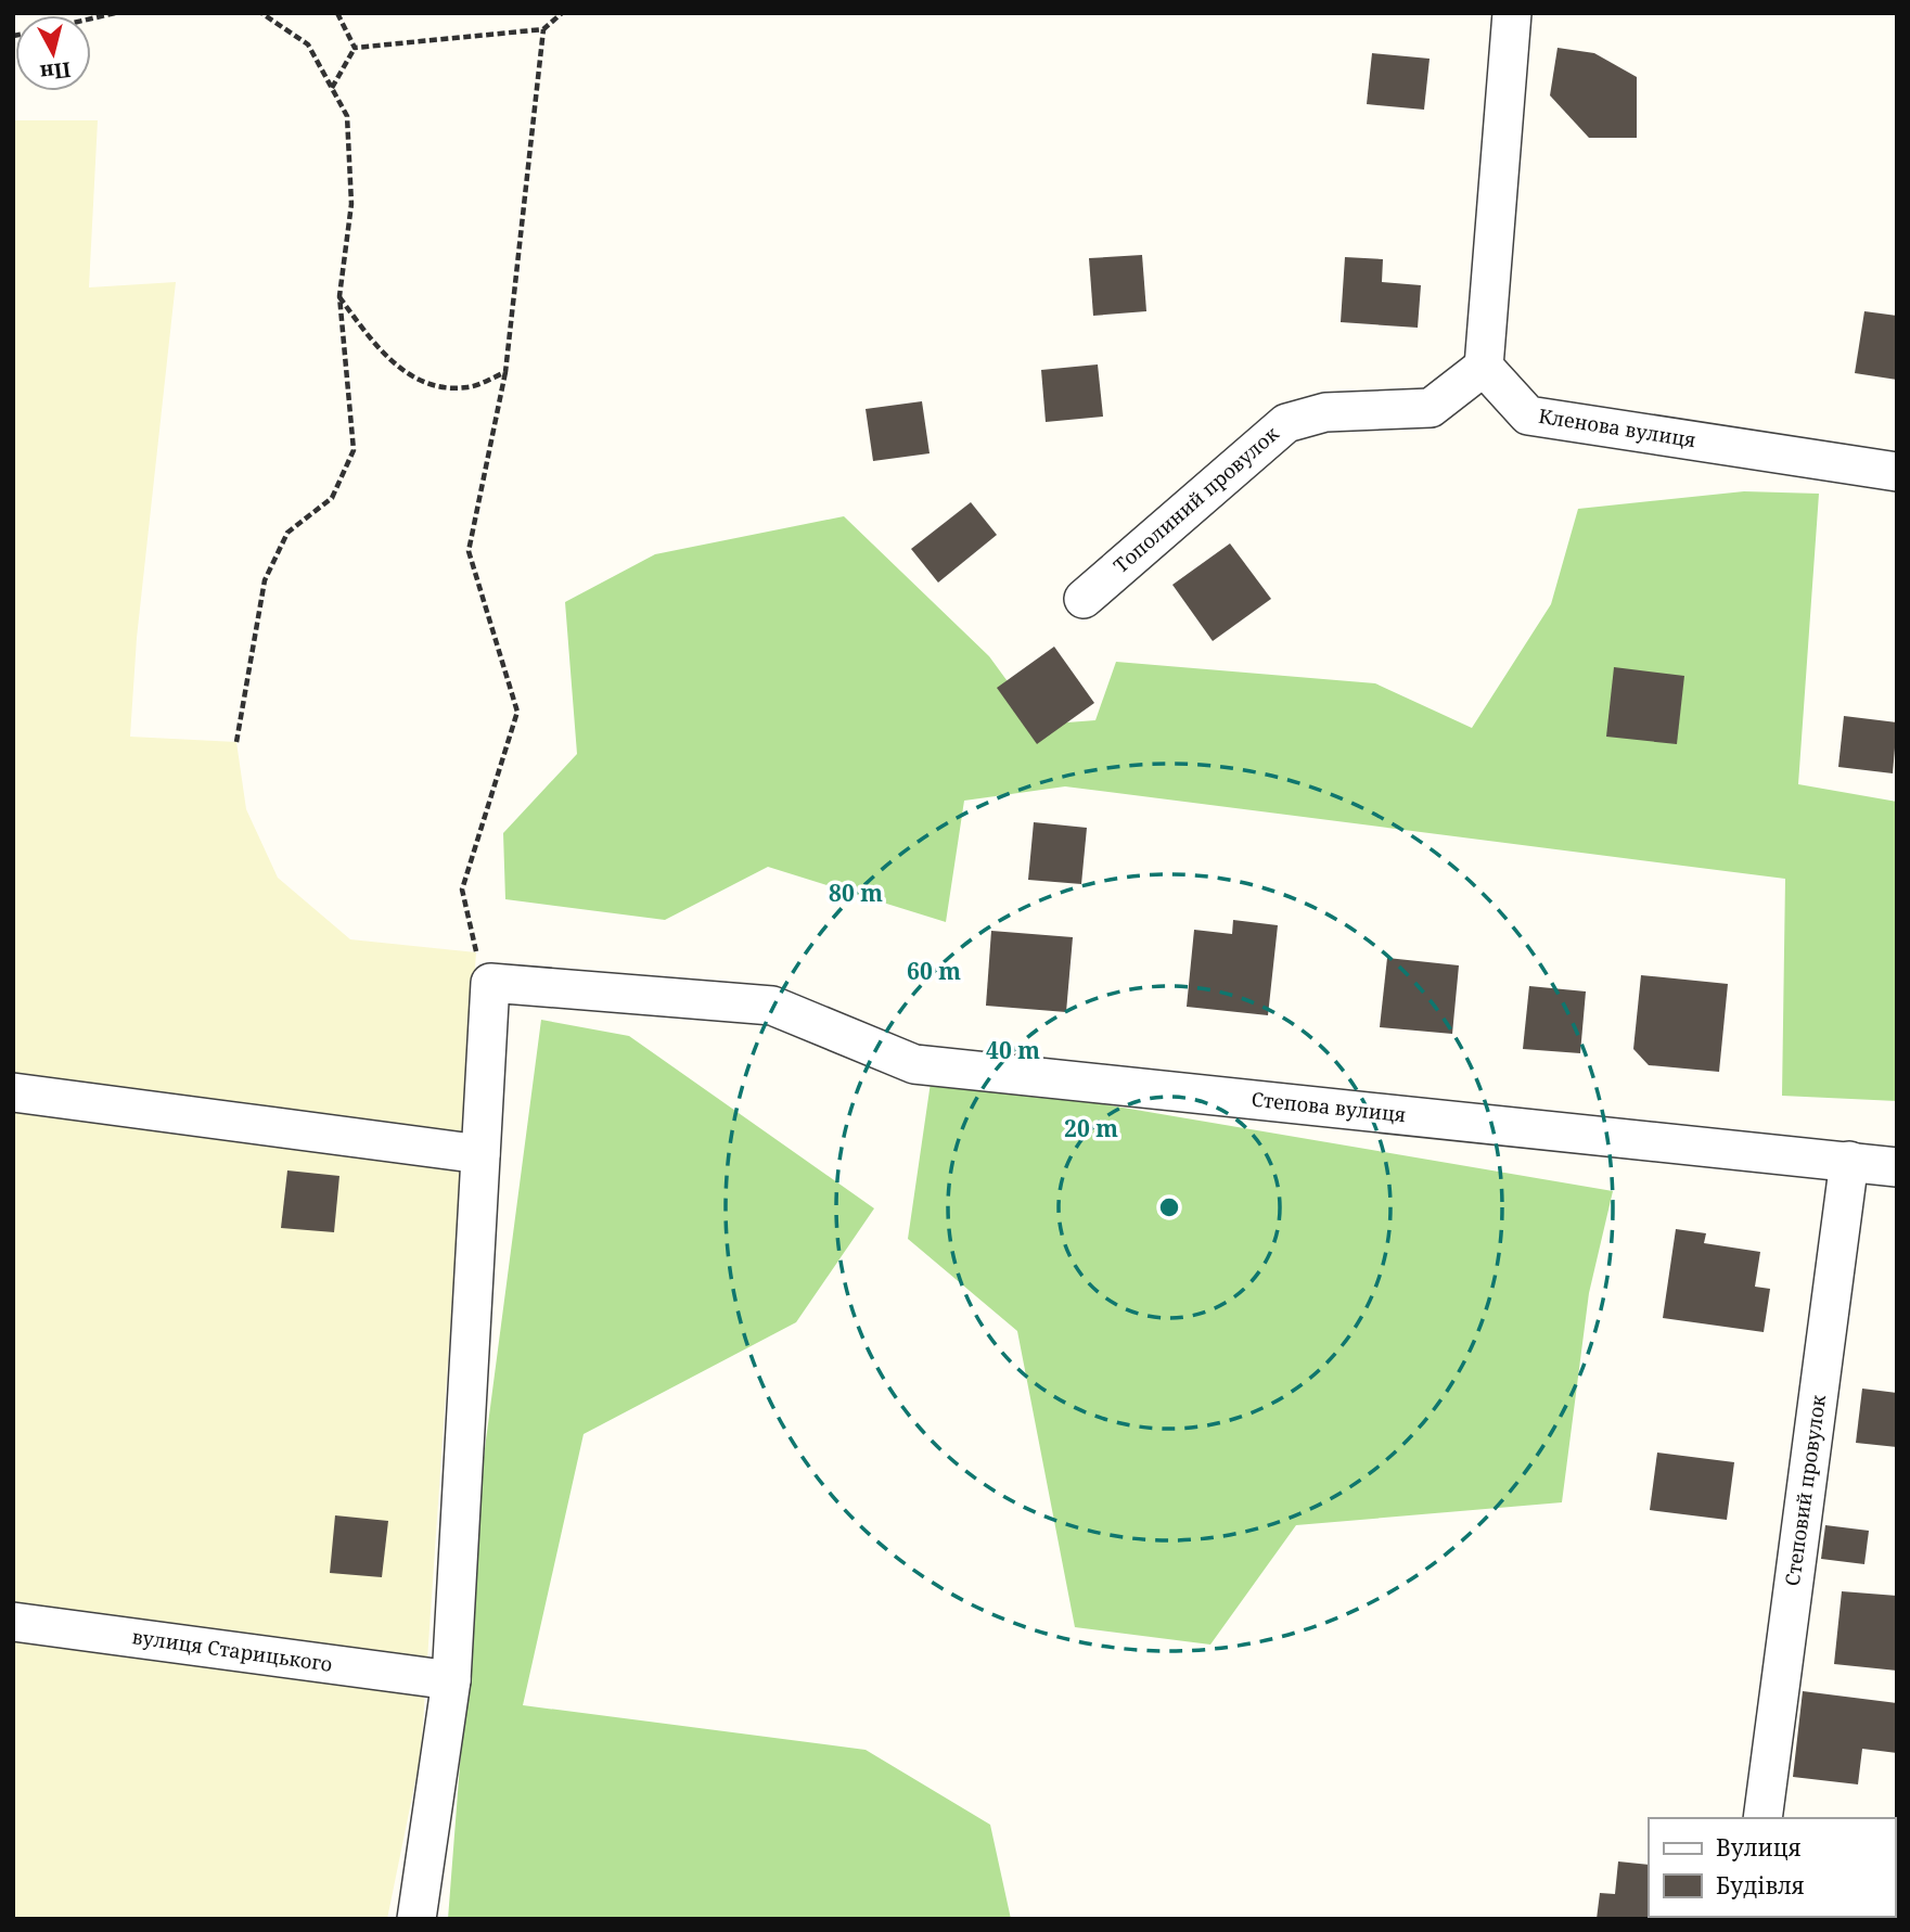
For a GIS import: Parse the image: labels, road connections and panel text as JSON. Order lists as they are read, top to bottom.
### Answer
{
  "streets": {
    "street": [
      "Кленова вулиця",
      "Тополиний провулок",
      "Степова вулиця",
      "Степовий провулок",
      "вулиця Старицького"
    ]
  },
  "crossings": [
    ["Кленова вулиця", "Тополиний провулок"],
    ["Степова вулиця", "Степовий провулок"]
  ],
  "legend": ["Вулиця", "Будівля"],
  "north": "bottom",
  "rings": [
    "80 m",
    "60 m",
    "40 m",
    "20 m"
  ]
}
